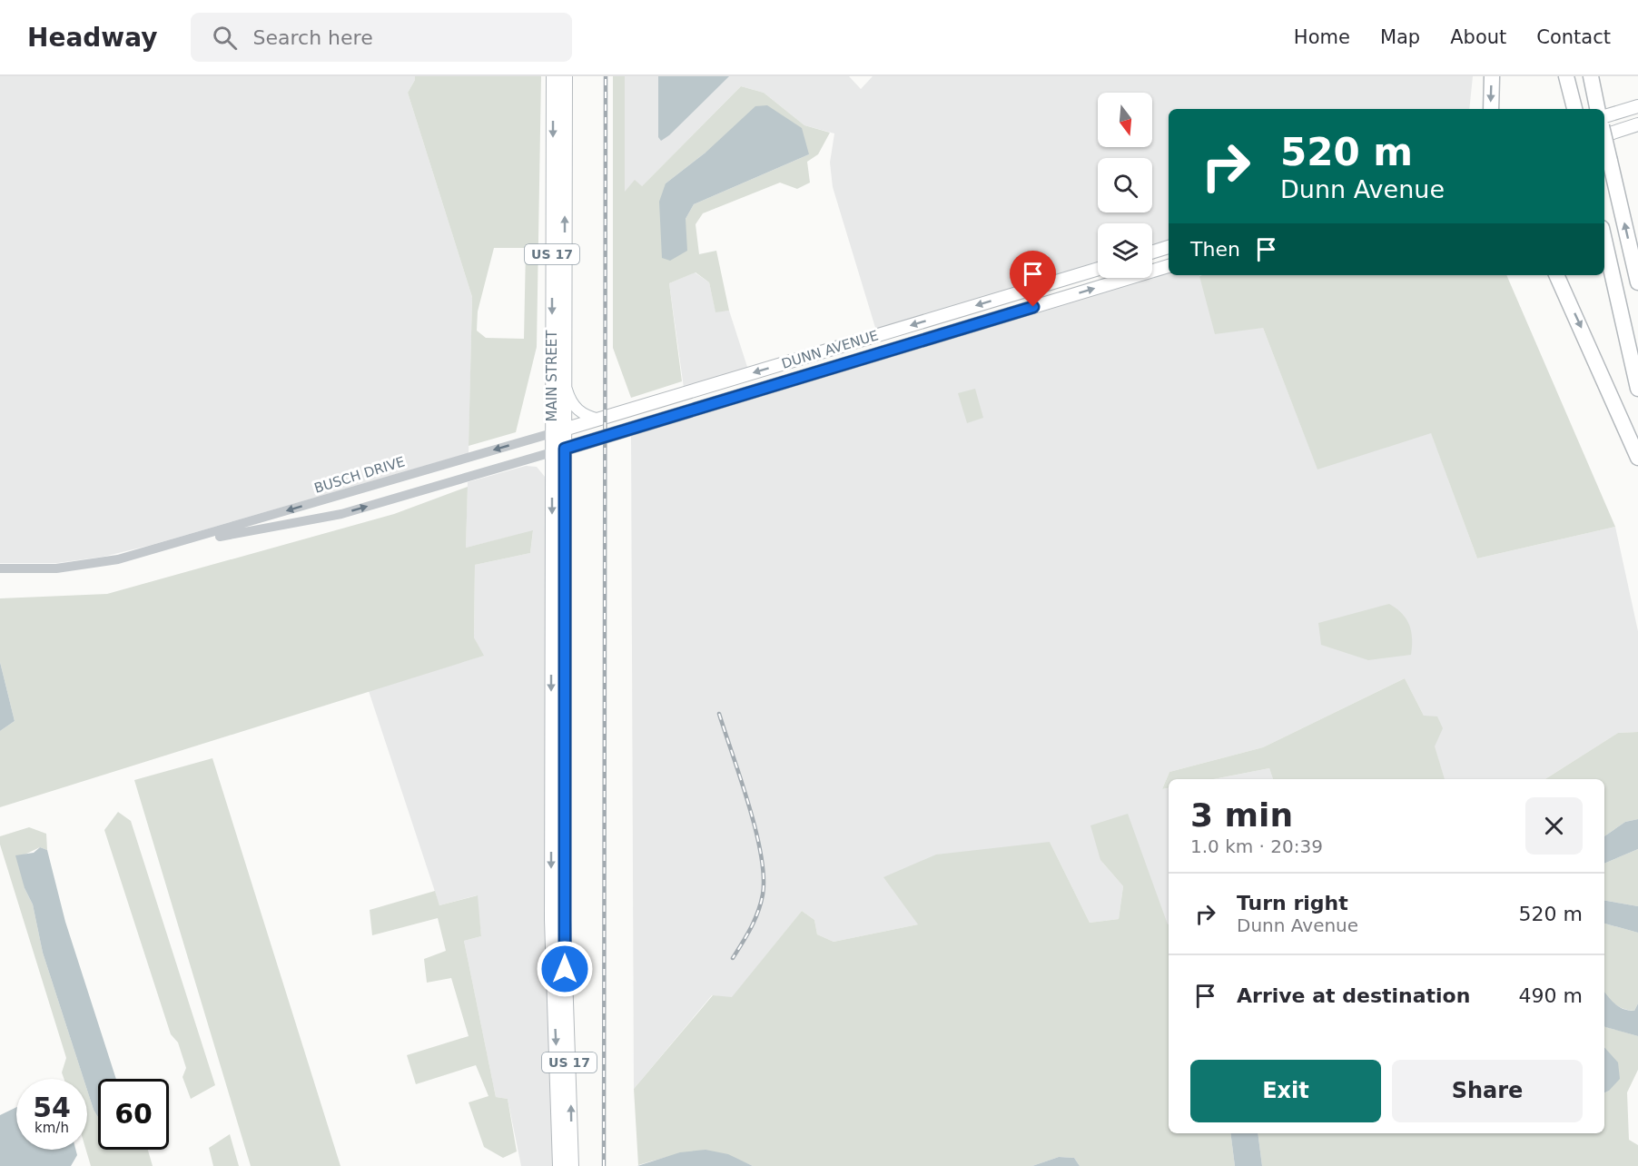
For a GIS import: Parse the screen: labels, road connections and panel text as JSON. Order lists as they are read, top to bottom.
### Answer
{
  "streets": {
    "main road": ["US 17", "DUNN AVENUE", "MAIN STREET"],
    "street": ["BUSCH DRIVE"]
  },
  "crossings": [
    ["DUNN AVENUE", "MAIN STREET"],
    ["DUNN AVENUE", "BUSCH DRIVE"],
    ["MAIN STREET", "BUSCH DRIVE"]
  ],
  "north": "bottom",
  "page": {
    "header": "Headway",
    "search": "Search here",
    "nav": [
      "Home",
      "Map",
      "About",
      "Contact"
    ],
    "turn": ["520 m", "Dunn Avenue"],
    "then": "Then",
    "heading": ["3 min", "1.0 km · 20:39"],
    "list": [
      {
        "name": "Turn right",
        "note": "Dunn Avenue",
        "value": "520 m"
      },
      {
        "name": "Arrive at destination",
        "value": "490 m"
      }
    ],
    "buttons": ["Exit", "Share"],
    "speed": "54 km/h",
    "limit": "60"
  }
}
